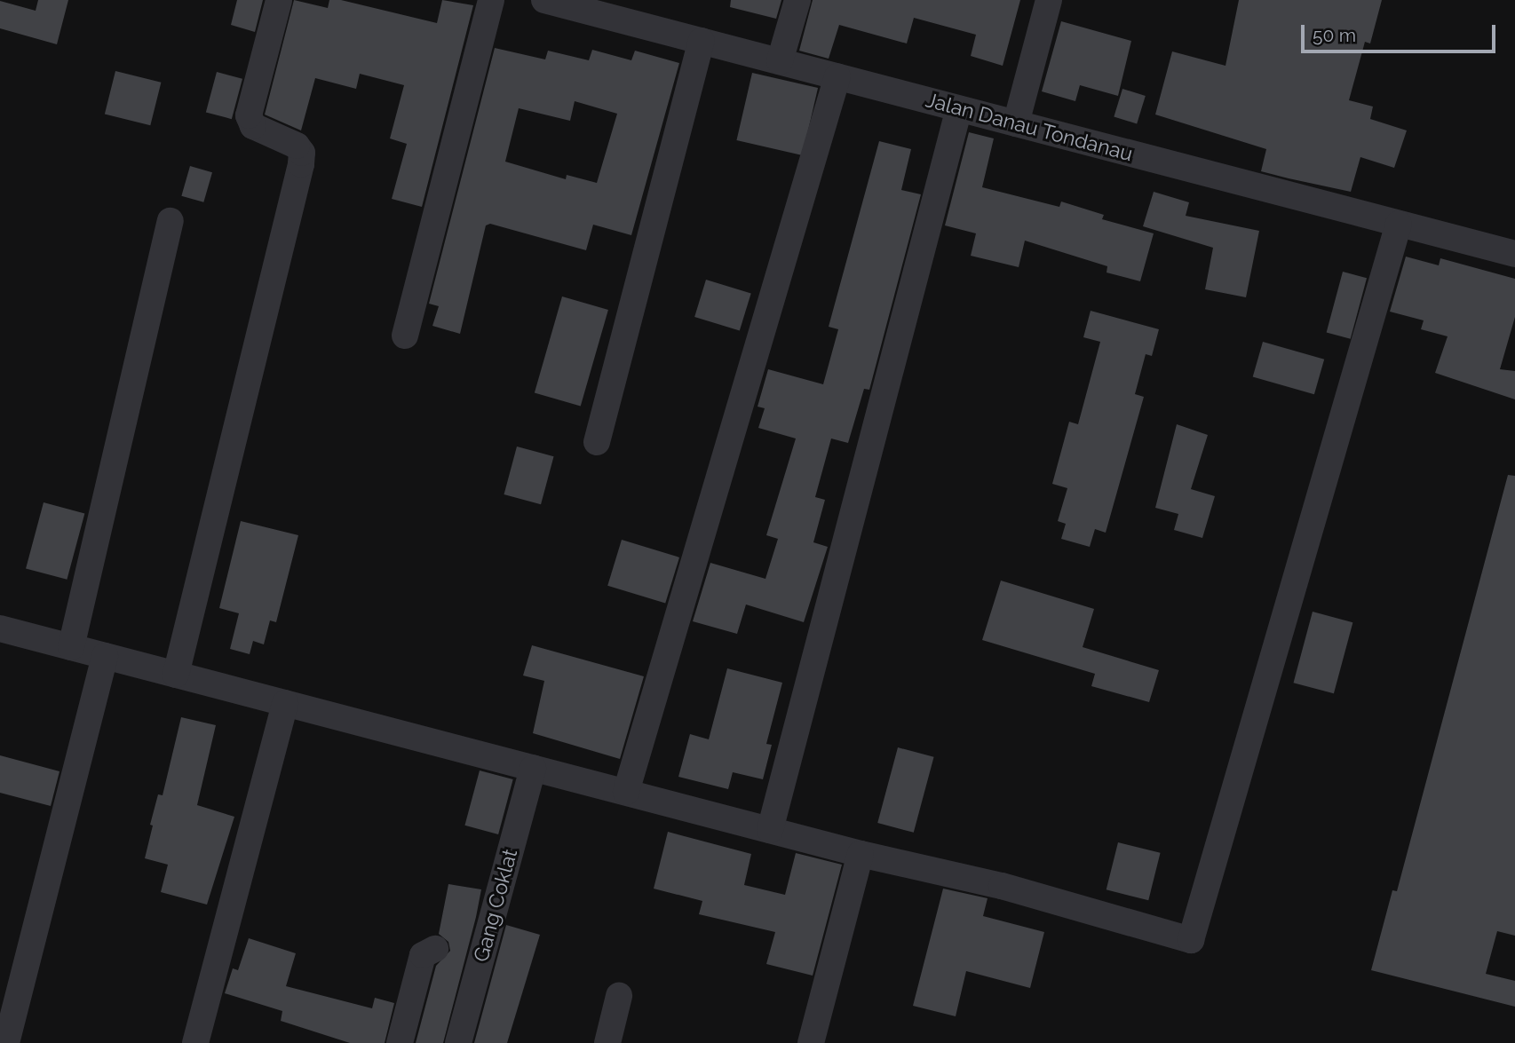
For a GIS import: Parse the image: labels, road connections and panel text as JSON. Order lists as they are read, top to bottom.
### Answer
{
  "streets": {
    "street": ["Jalan Danau Tondanau", "Gang Coklat"]
  },
  "scale_bar": "50 m"
}
